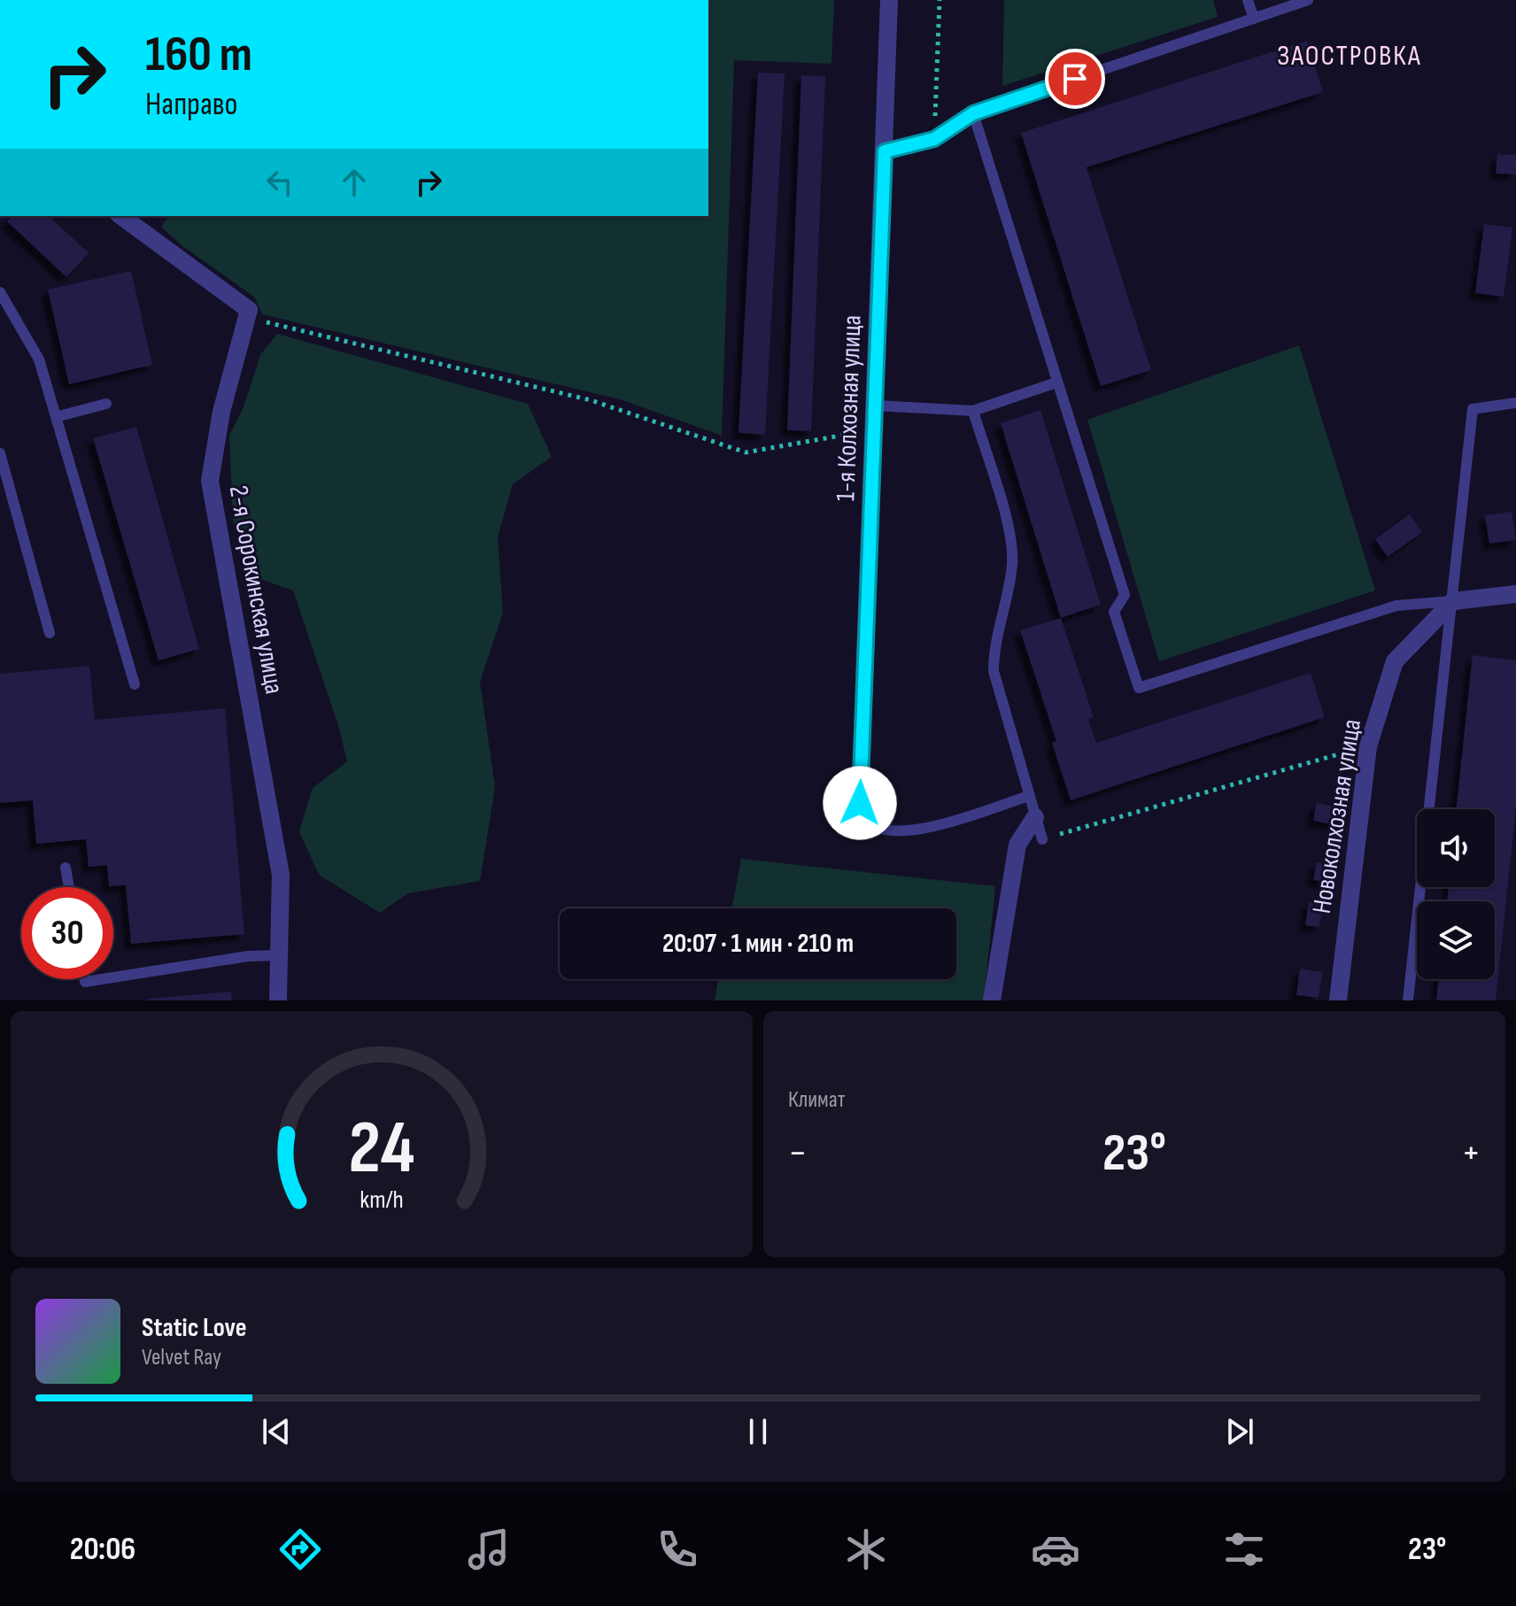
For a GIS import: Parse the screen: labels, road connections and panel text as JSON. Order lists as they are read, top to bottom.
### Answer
{
  "streets": {
    "street": ["1-я Колхозная улица", "2-я Сорокинская улица", "Новоколхозная улица"]
  },
  "districts": ["ЗАОСТРОВКА"],
  "page": {
    "turn": ["160 m", "Направо"],
    "limit": "30",
    "trip": "20:07 · 1 мин · 210 m",
    "tile": "Климат",
    "heat": ["−", "23°", "+"],
    "song": ["Static Love", "Velvet Ray"],
    "tabs": ["20:06", "23°"],
    "gauge": ["24", "km/h"]
  }
}
